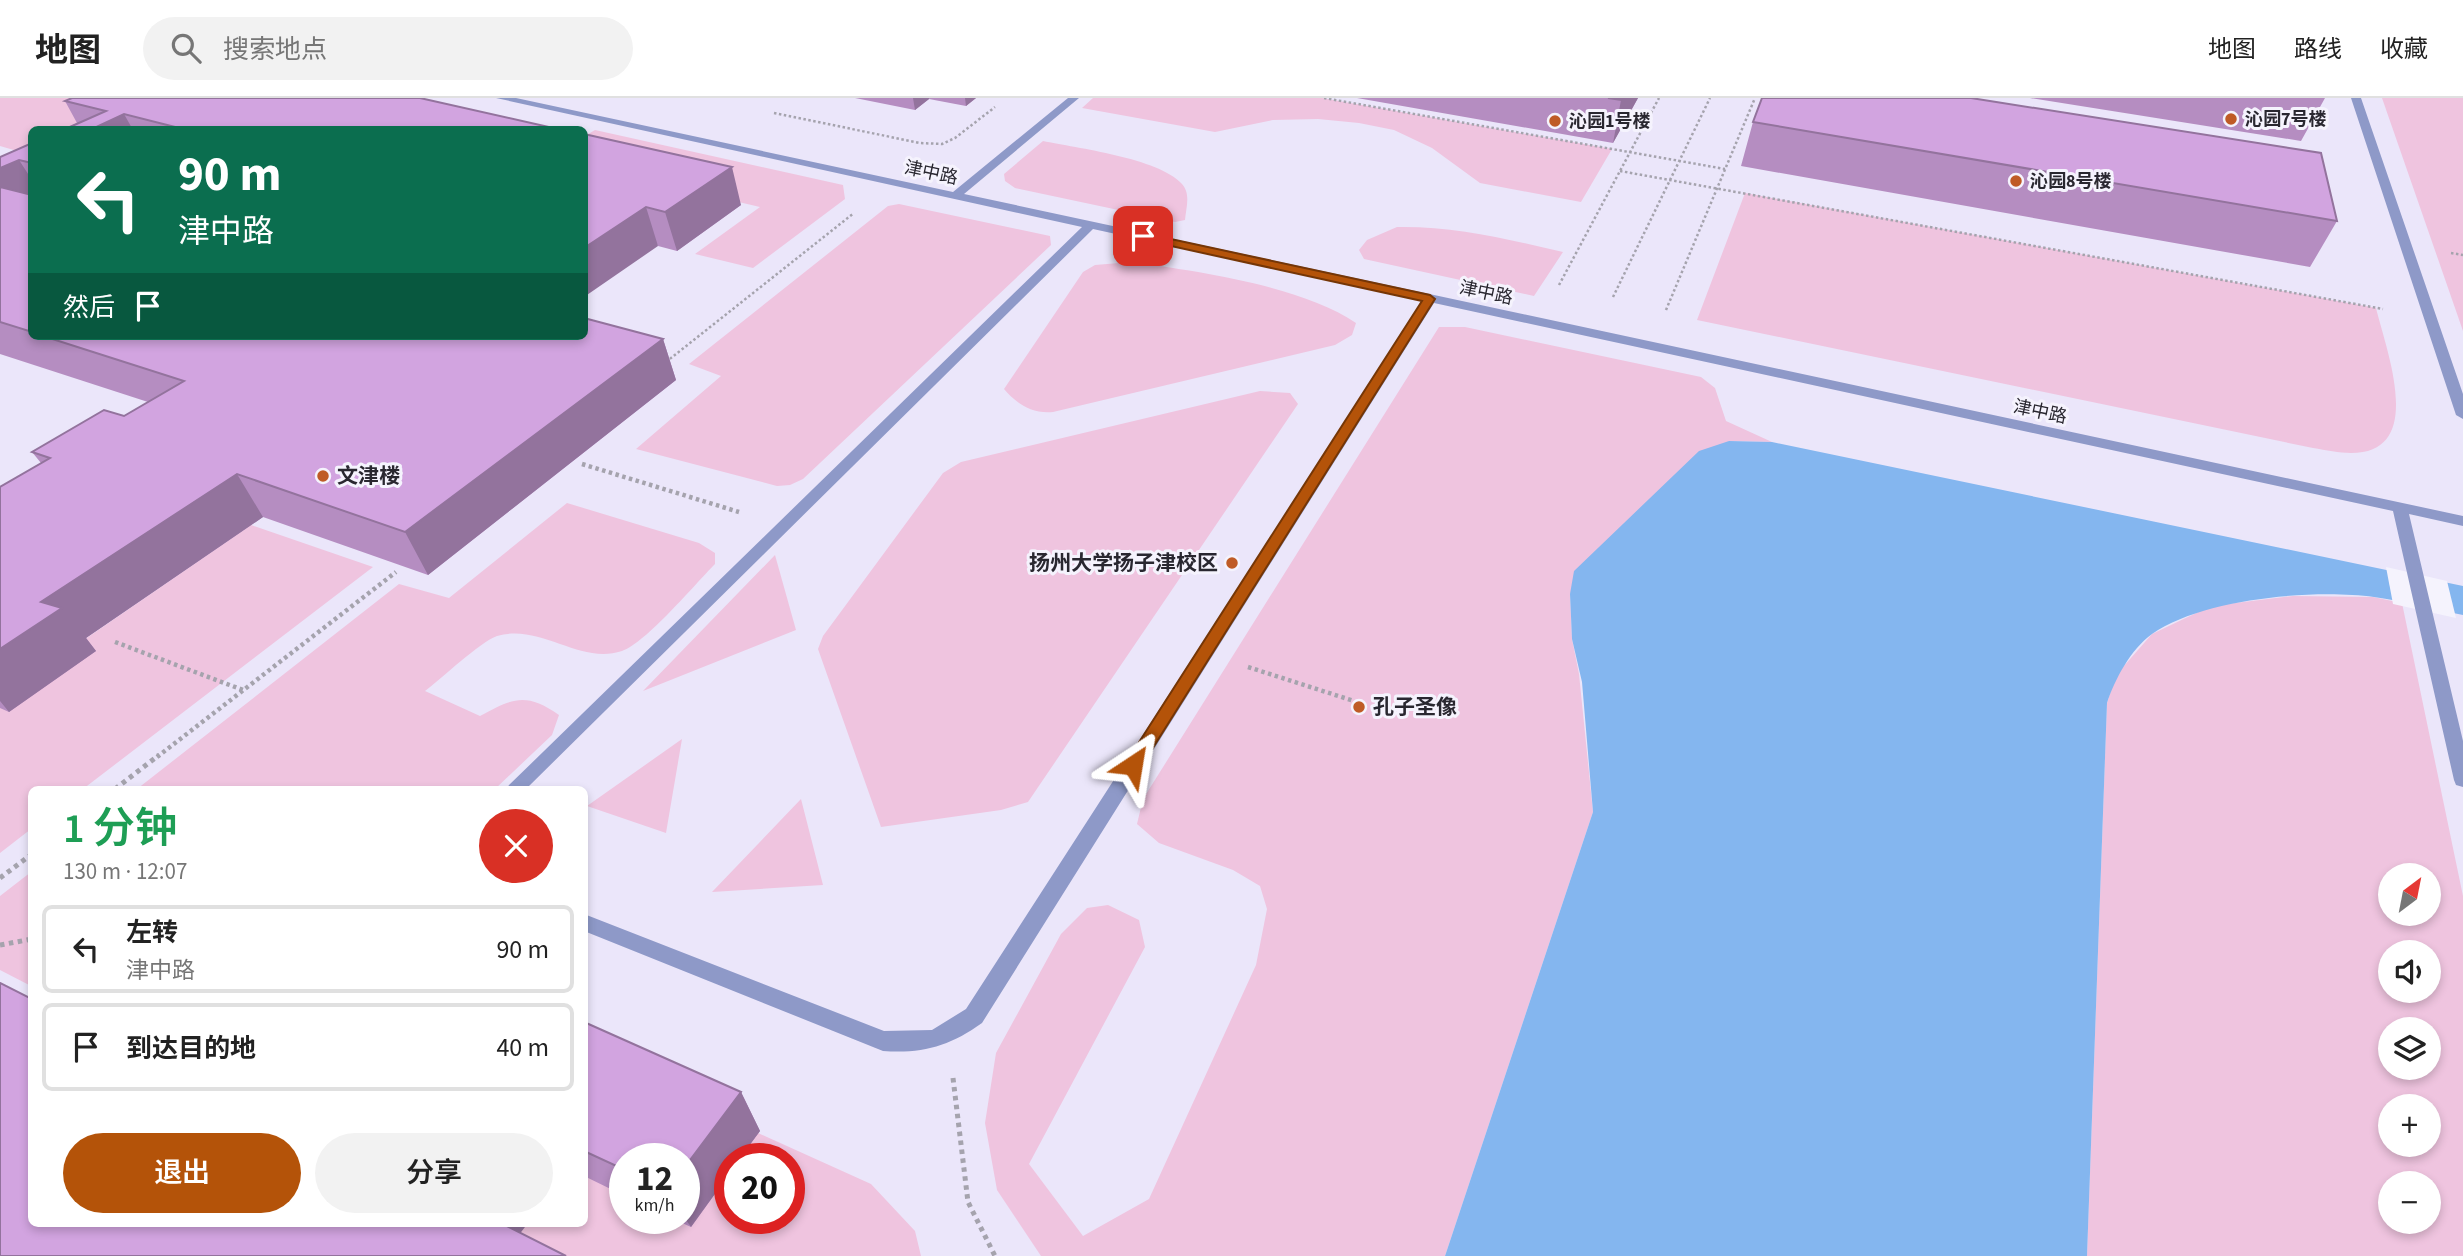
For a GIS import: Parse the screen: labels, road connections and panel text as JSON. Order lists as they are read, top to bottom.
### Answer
{
  "streets": {
    "lane": ["津中路"]
  },
  "places": [
    "沁园7号楼",
    "沁园1号楼",
    "沁园8号楼",
    "文津楼",
    "扬州大学扬子津校区",
    "孔子圣像"
  ],
  "north": "top right",
  "page": {
    "header": "地图",
    "search": "搜索地点",
    "nav": ["地图", "路线", "收藏"],
    "turn": ["90 m", "津中路"],
    "then": "然后",
    "heading": ["1 分钟", "130 m · 12:07"],
    "map_buttons": ["+", "−"],
    "list": [
      {
        "name": "左转",
        "note": "津中路",
        "value": "90 m"
      },
      {
        "name": "到达目的地",
        "value": "40 m"
      }
    ],
    "buttons": ["退出", "分享"],
    "speed": "12 km/h",
    "limit": "20"
  }
}
